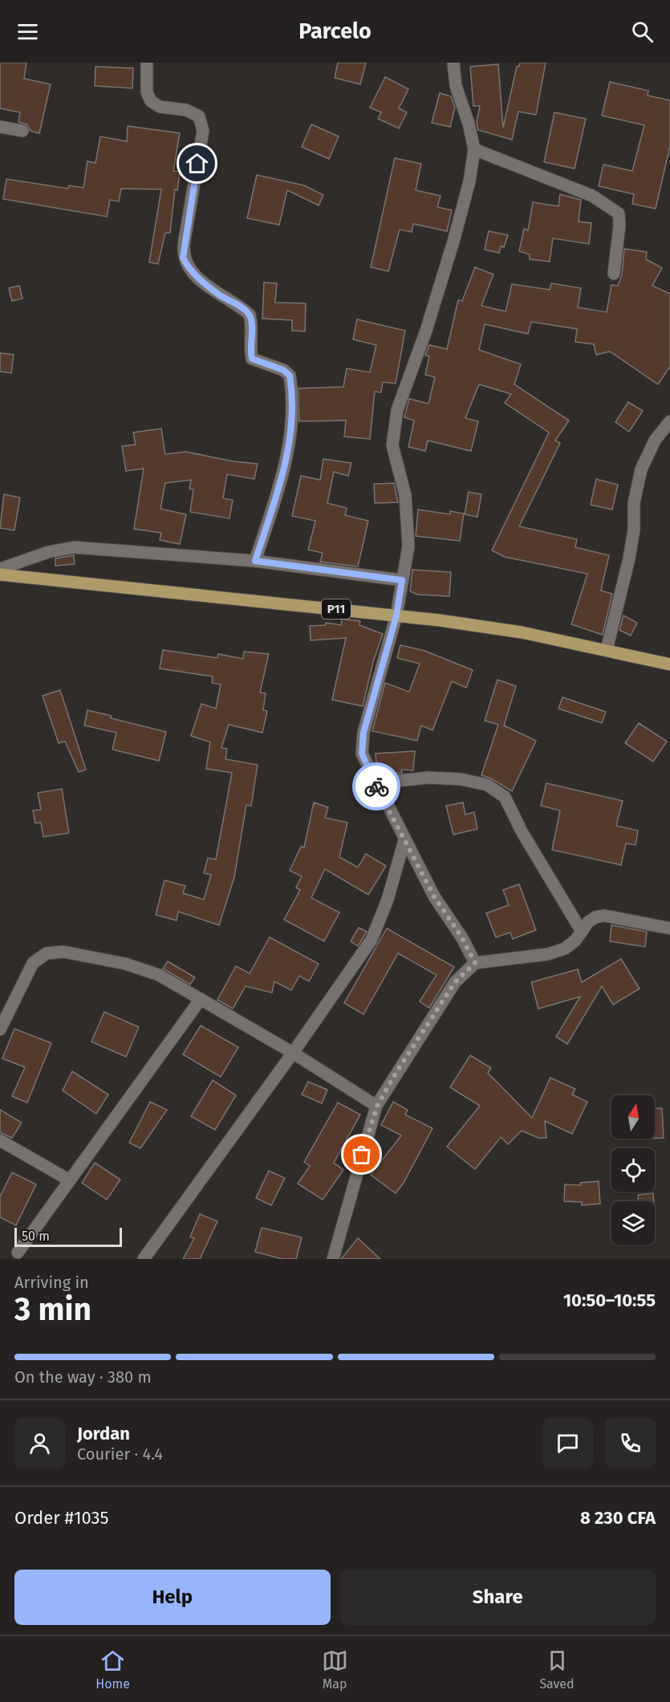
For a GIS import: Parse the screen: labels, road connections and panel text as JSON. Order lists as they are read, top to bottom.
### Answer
{
  "streets": {
    "main road": ["P11"]
  },
  "scale_bar": "50 m",
  "north": "top",
  "page": {
    "header": "Parcelo",
    "scale": "50 m",
    "heading": ["3 min", "Arriving in", "10:50–10:55"],
    "panel": [
      "Jordan",
      "Courier · 4.4",
      "Order #1035",
      "8 230 CFA"
    ],
    "bar": "On the way · 380 m",
    "buttons": ["Help", "Share"],
    "tabs": ["Home", "Map", "Saved"]
  }
}
